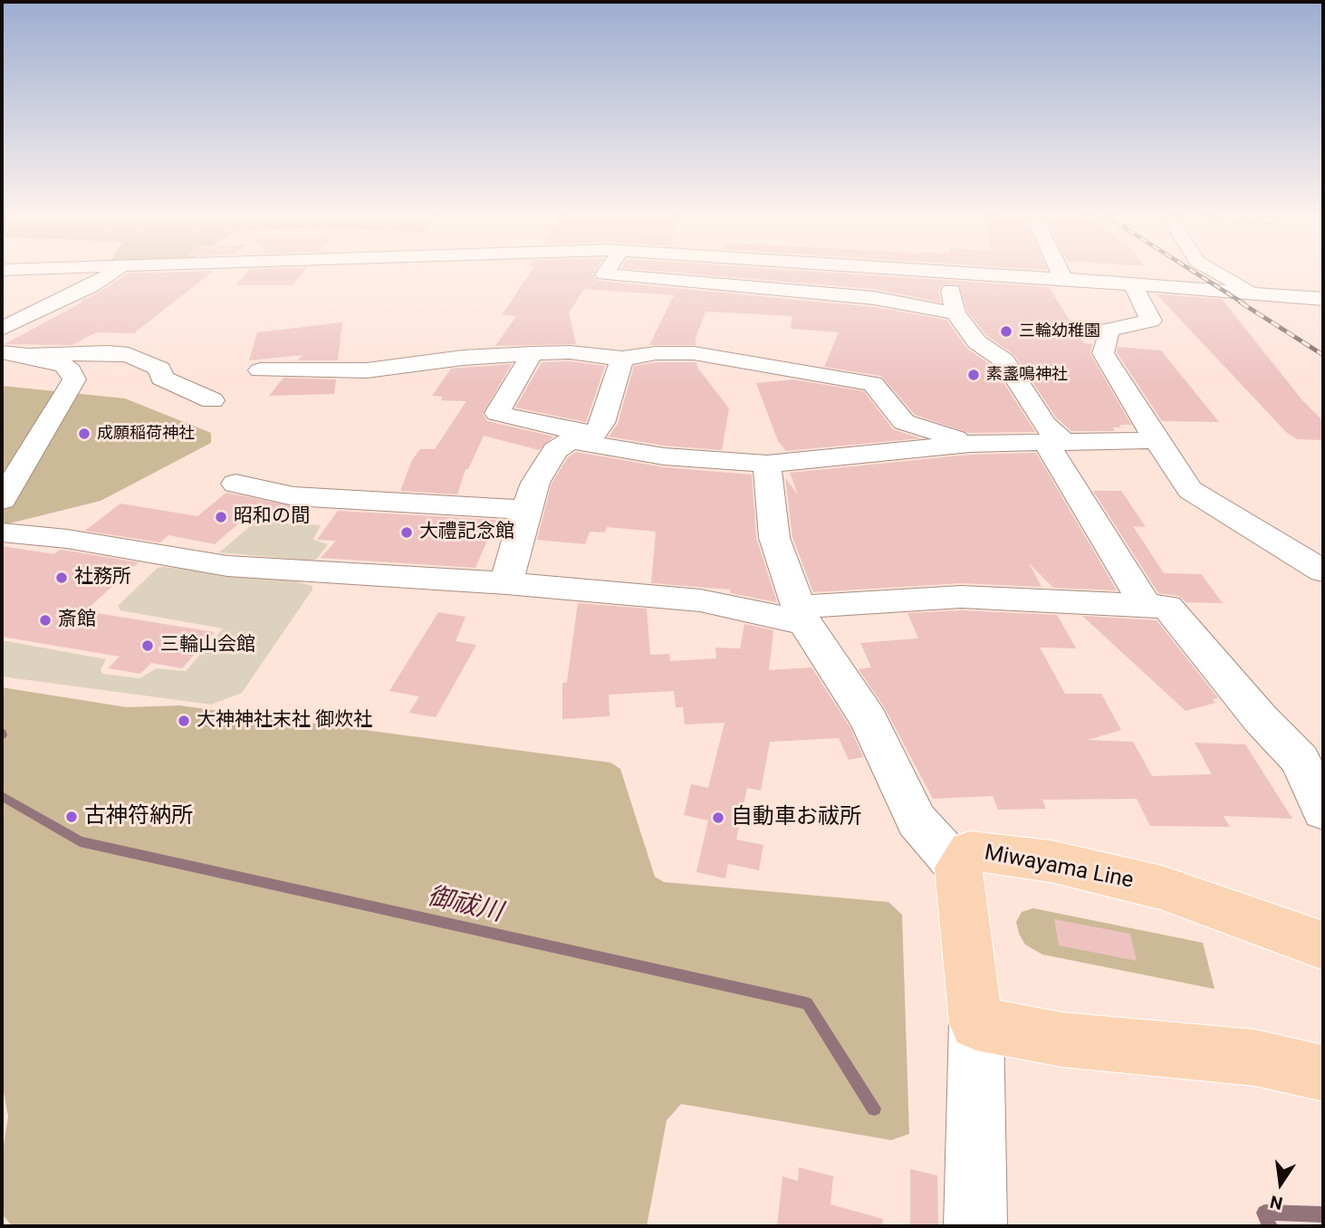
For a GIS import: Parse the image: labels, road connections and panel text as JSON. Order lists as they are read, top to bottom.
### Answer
{
  "streets": {
    "main road": ["Miwayama Line"]
  },
  "water": ["御祓川"],
  "places": [
    "三輪幼稚園",
    "素盞鳴神社",
    "成願稲荷神社",
    "昭和の間",
    "大禮記念館",
    "社務所",
    "斎館",
    "三輪山会館",
    "大神神社末社 御炊社",
    "古神符納所",
    "自動車お祓所"
  ],
  "north": "bottom"
}
